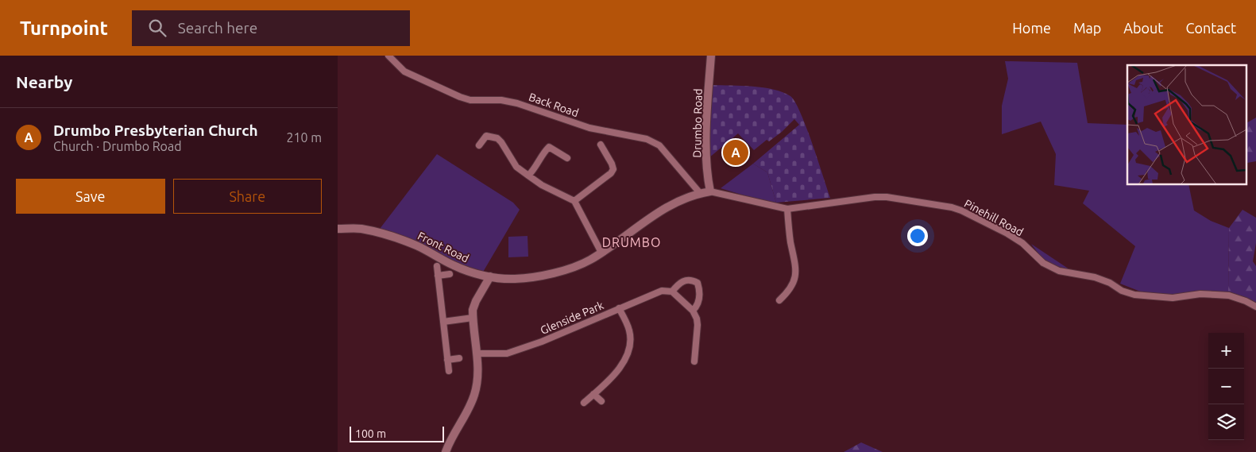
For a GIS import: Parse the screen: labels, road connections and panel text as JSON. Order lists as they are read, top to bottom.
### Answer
{
  "streets": {
    "street": [
      "Back Road",
      "Drumbo Road",
      "Pinehill Road",
      "Front Road",
      "Glenside Park"
    ]
  },
  "crossings": [
    ["Back Road", "Front Road"],
    ["Drumbo Road", "Pinehill Road"],
    ["Drumbo Road", "Front Road"],
    ["Pinehill Road", "Front Road"]
  ],
  "districts": ["DRUMBO"],
  "scale_bar": "100 m",
  "page": {
    "header": "Turnpoint",
    "search": "Search here",
    "nav": [
      "Home",
      "Map",
      "About",
      "Contact"
    ],
    "heading": "Nearby",
    "list": [
      {
        "mark": "A",
        "name": "Drumbo Presbyterian Church",
        "note": "Church · Drumbo Road",
        "value": "210 m"
      }
    ],
    "pins": "A",
    "buttons": ["Save", "Share"],
    "map_buttons": ["+", "−"],
    "scale": "100 m"
  }
}
